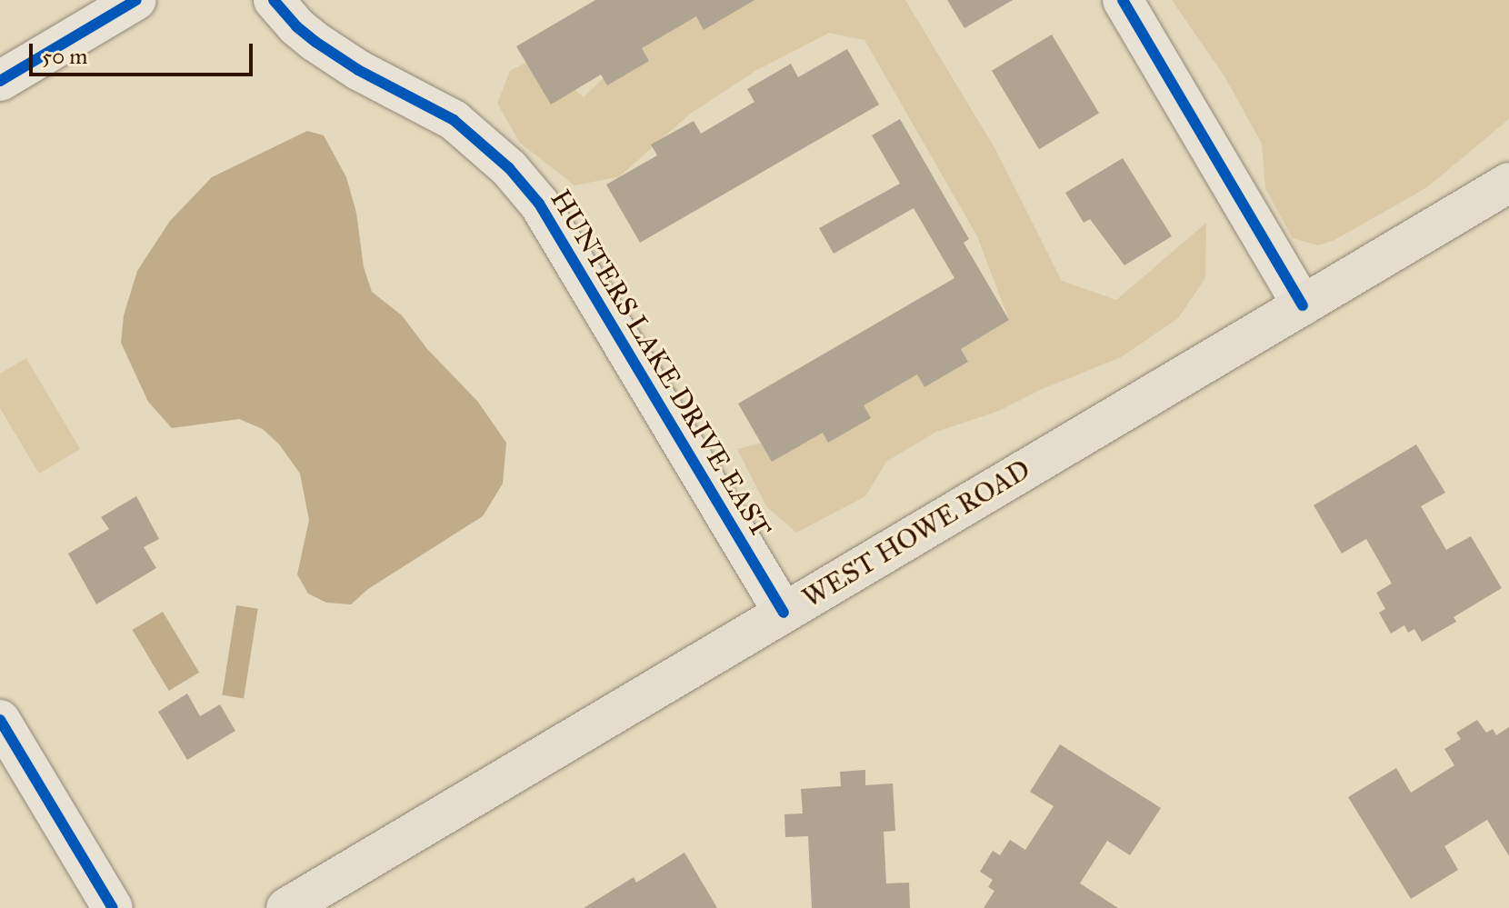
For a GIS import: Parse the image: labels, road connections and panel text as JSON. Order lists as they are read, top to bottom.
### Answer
{
  "streets": {
    "main road": ["WEST HOWE ROAD"],
    "street": ["HUNTERS LAKE DRIVE EAST"]
  },
  "crossings": [
    ["HUNTERS LAKE DRIVE EAST", "WEST HOWE ROAD"]
  ],
  "scale_bar": "50 m"
}
